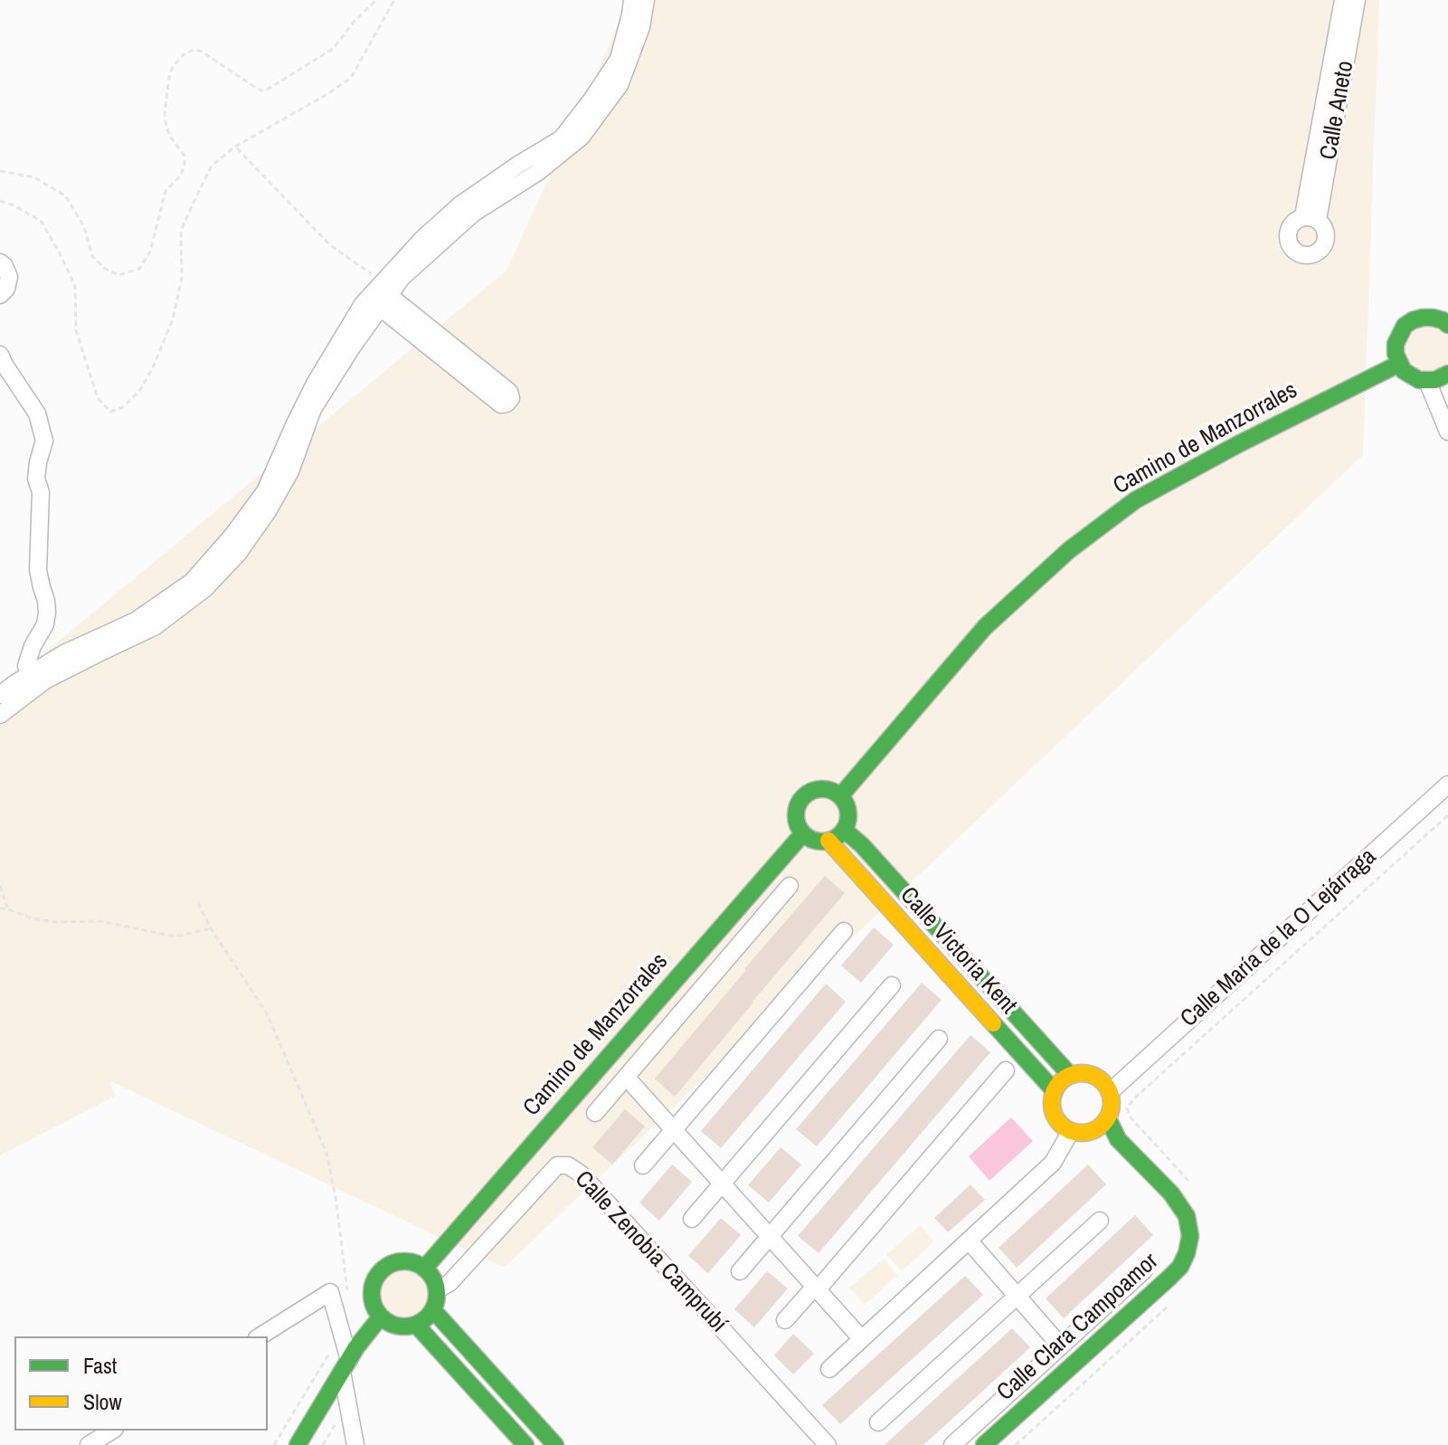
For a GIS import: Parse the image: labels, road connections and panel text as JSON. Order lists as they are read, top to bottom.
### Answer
{
  "streets": {
    "street": [
      "Calle Aneto",
      "Camino de Manzorrales",
      "Calle María de la O Lejárraga",
      "Calle Victoria Kent",
      "Calle Zenobia Camprubí",
      "Calle Clara Campoamor"
    ]
  },
  "crossings": [
    ["Camino de Manzorrales", "Calle Victoria Kent"],
    ["Camino de Manzorrales", "Calle Zenobia Camprubí"],
    ["Calle María de la O Lejárraga", "Calle Victoria Kent"]
  ],
  "legend": ["Fast", "Slow"]
}
